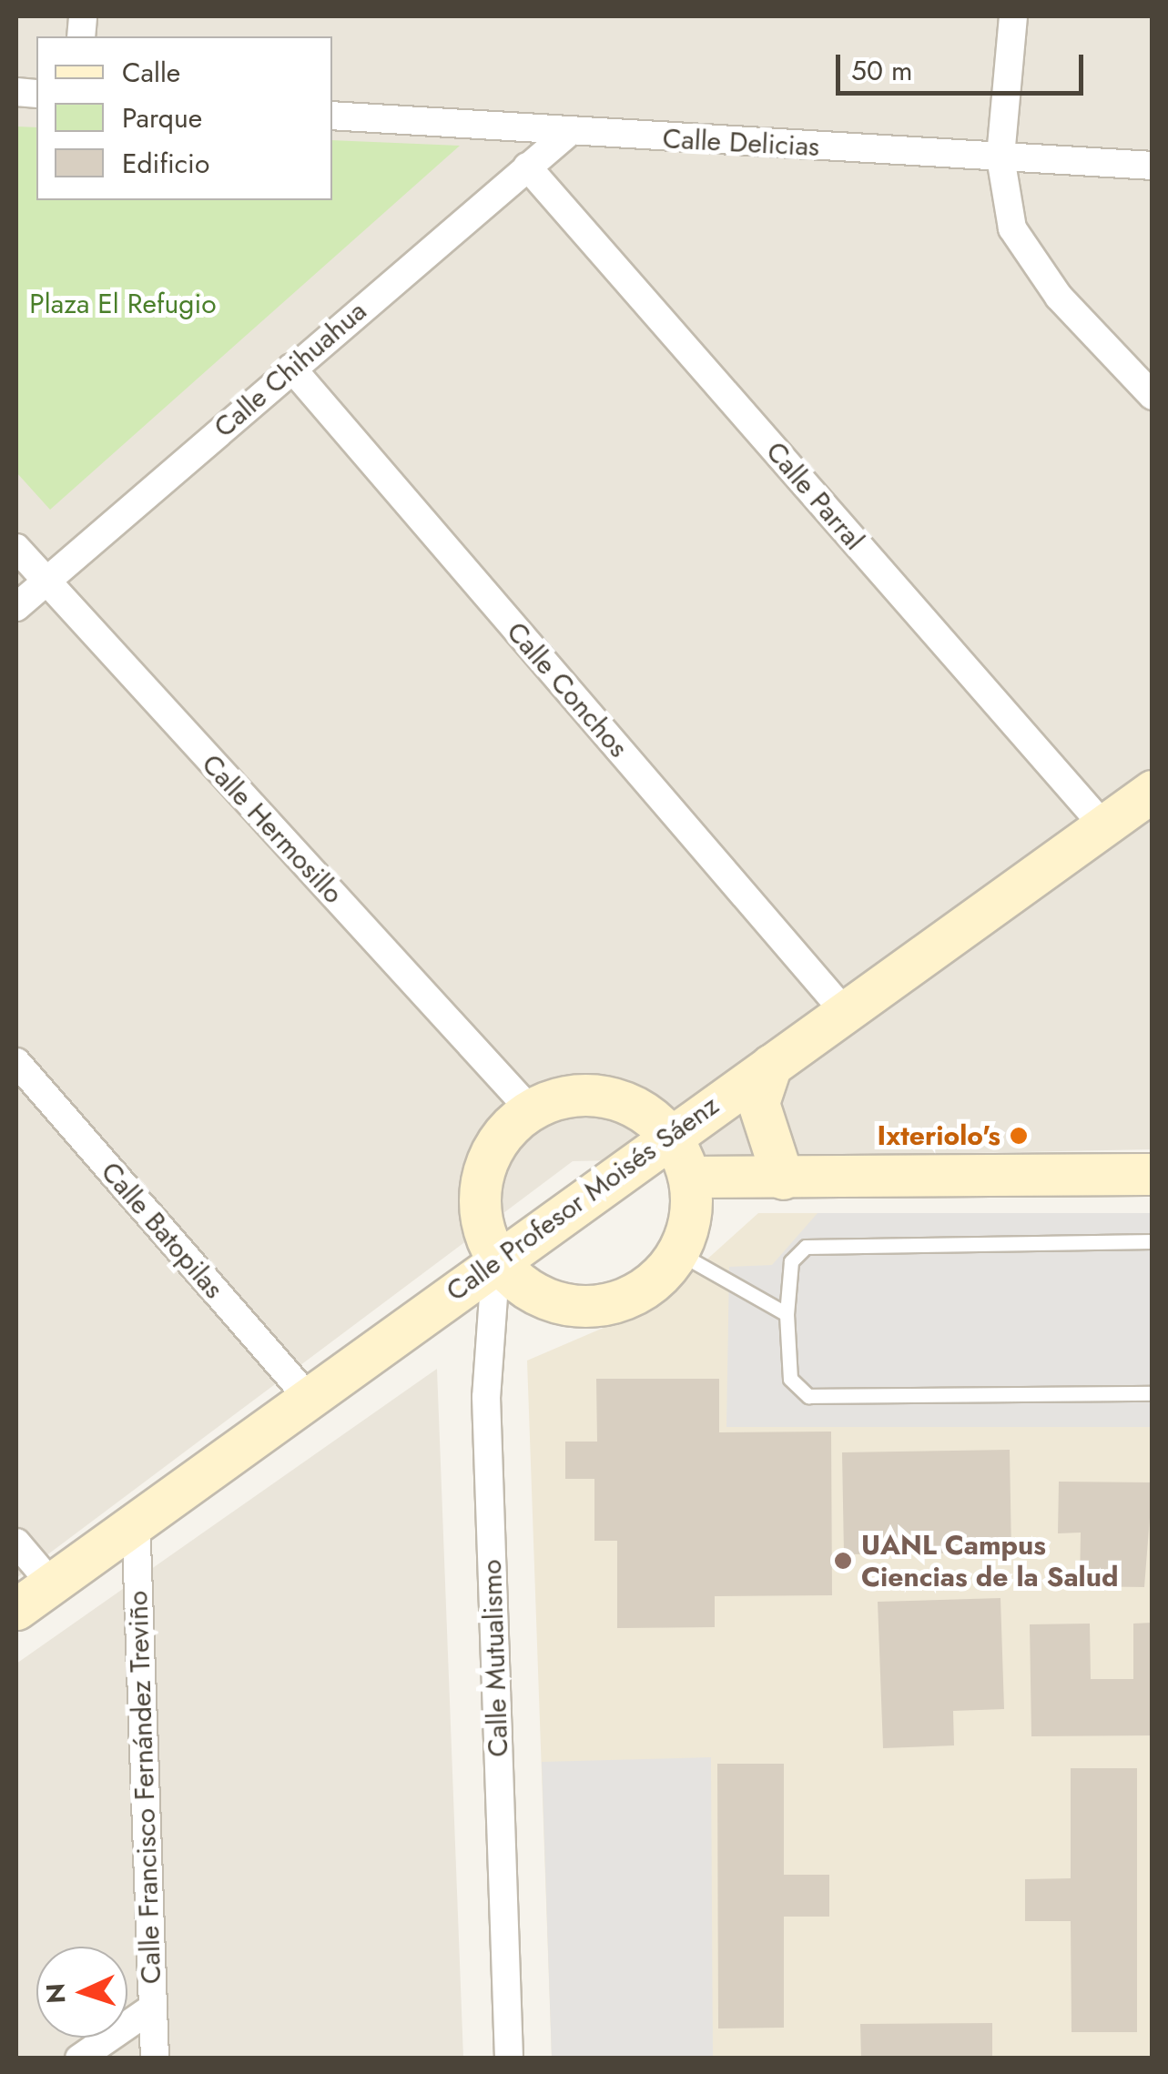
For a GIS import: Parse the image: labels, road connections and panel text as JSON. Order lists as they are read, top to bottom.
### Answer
{
  "streets": {
    "street": [
      "Calle Delicias",
      "Calle Chihuahua",
      "Calle Parral",
      "Calle Conchos",
      "Calle Hermosillo",
      "Calle Profesor Moisés Sáenz",
      "Calle Batopilas",
      "Calle Mutualismo",
      "Calle Francisco Fernández Treviño"
    ]
  },
  "crossings": [
    ["Calle Delicias", "Calle Chihuahua"],
    ["Calle Chihuahua", "Calle Parral"],
    ["Calle Chihuahua", "Calle Conchos"],
    ["Calle Chihuahua", "Calle Hermosillo"],
    ["Calle Parral", "Calle Profesor Moisés Sáenz"],
    ["Calle Conchos", "Calle Profesor Moisés Sáenz"],
    ["Calle Profesor Moisés Sáenz", "Calle Batopilas"],
    ["Calle Profesor Moisés Sáenz", "Calle Mutualismo"],
    ["Calle Profesor Moisés Sáenz", "Calle Francisco Fernández Treviño"]
  ],
  "parks": ["Plaza El Refugio"],
  "places": ["Ixteriolo's", "UANL Campus Ciencias de la Salud"],
  "legend": ["Calle", "Parque", "Edificio"],
  "scale_bar": "50 m",
  "north": "left"
}
